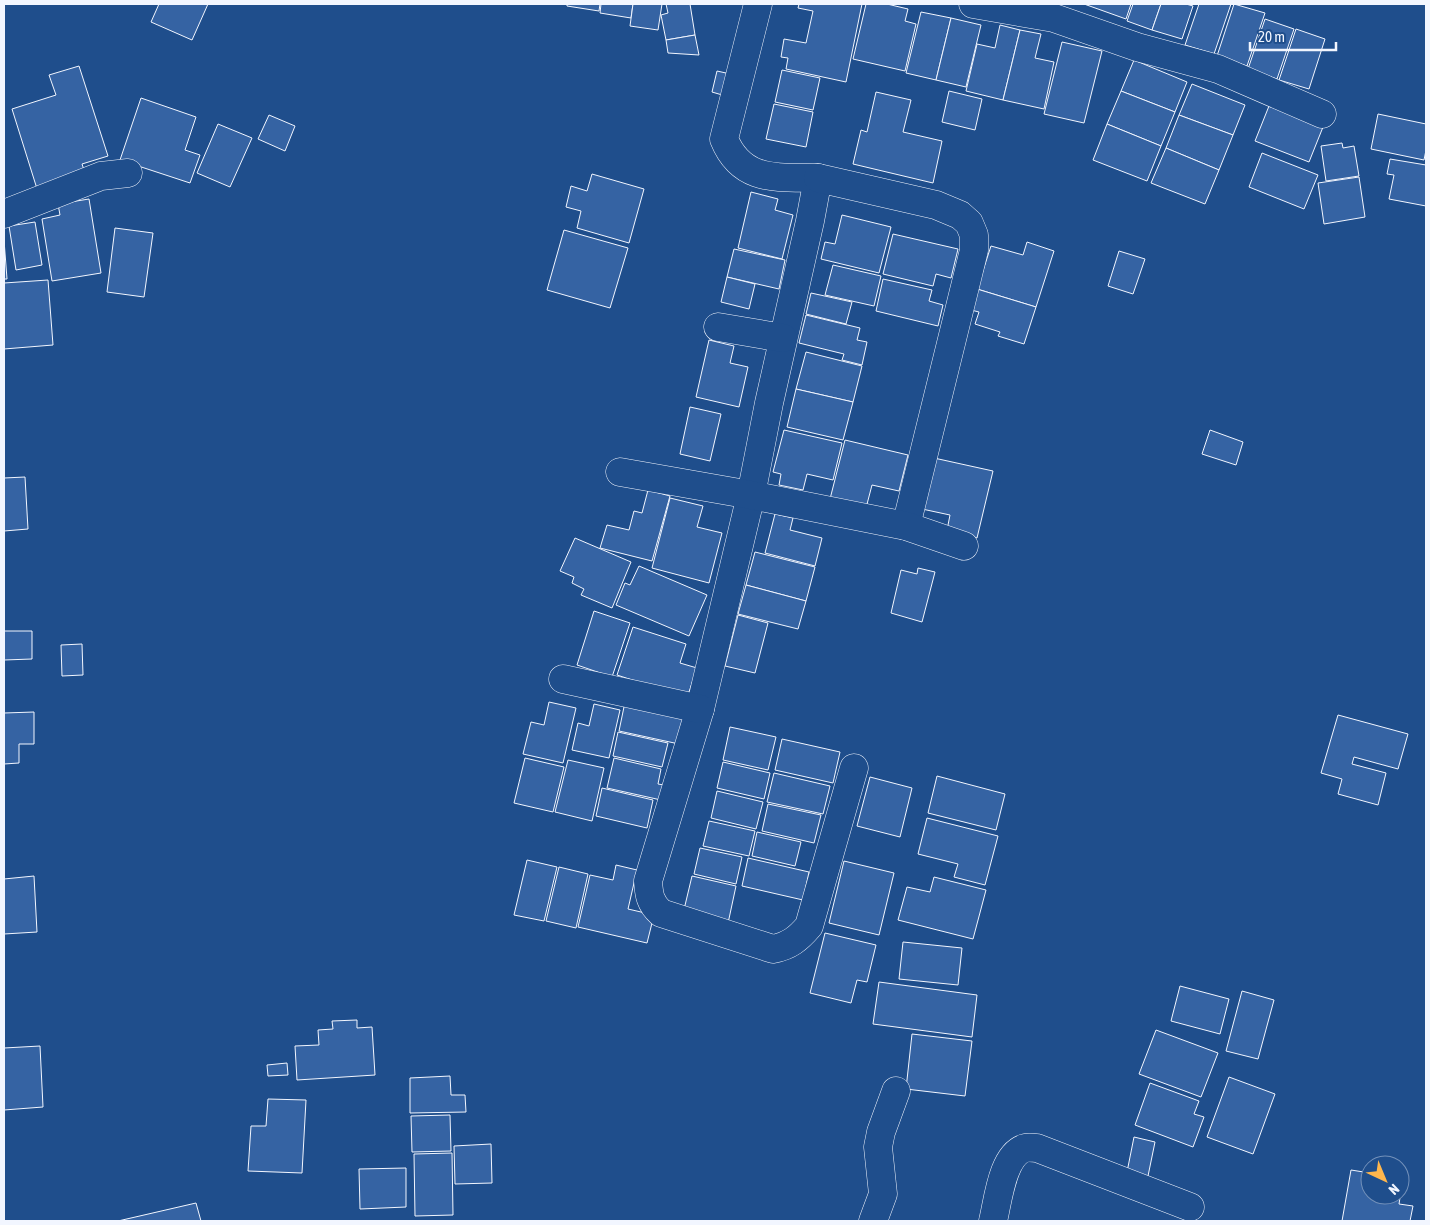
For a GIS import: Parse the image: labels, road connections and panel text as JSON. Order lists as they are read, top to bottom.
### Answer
{
  "scale_bar": "20 m",
  "north": "bottom right"
}
